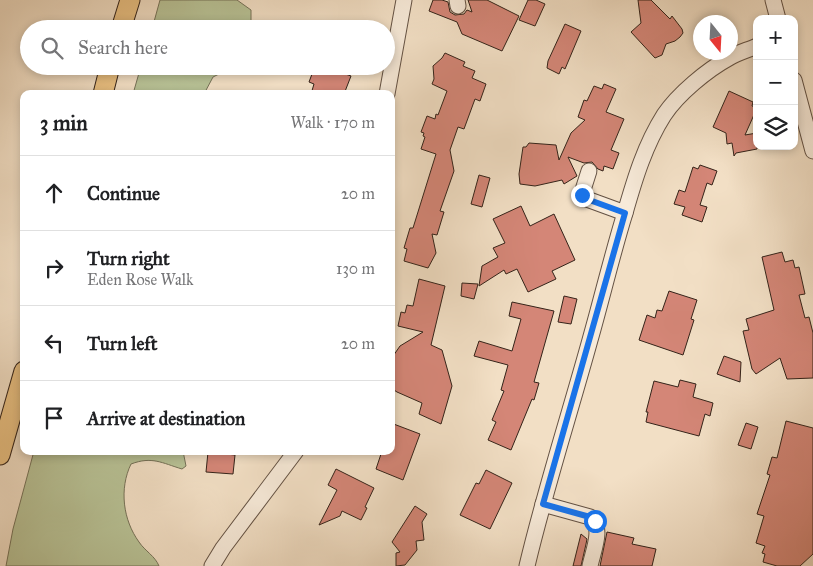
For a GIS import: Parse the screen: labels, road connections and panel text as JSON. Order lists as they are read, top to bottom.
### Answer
{
  "north": "bottom",
  "page": {
    "map_buttons": ["+", "−"],
    "search": "Search here",
    "heading": ["3 min", "Walk · 170 m"],
    "list": [
      ["Continue", "20 m"],
      ["Turn right", "Eden Rose Walk", "130 m"],
      ["Turn left", "20 m"],
      "Arrive at destination"
    ]
  }
}
